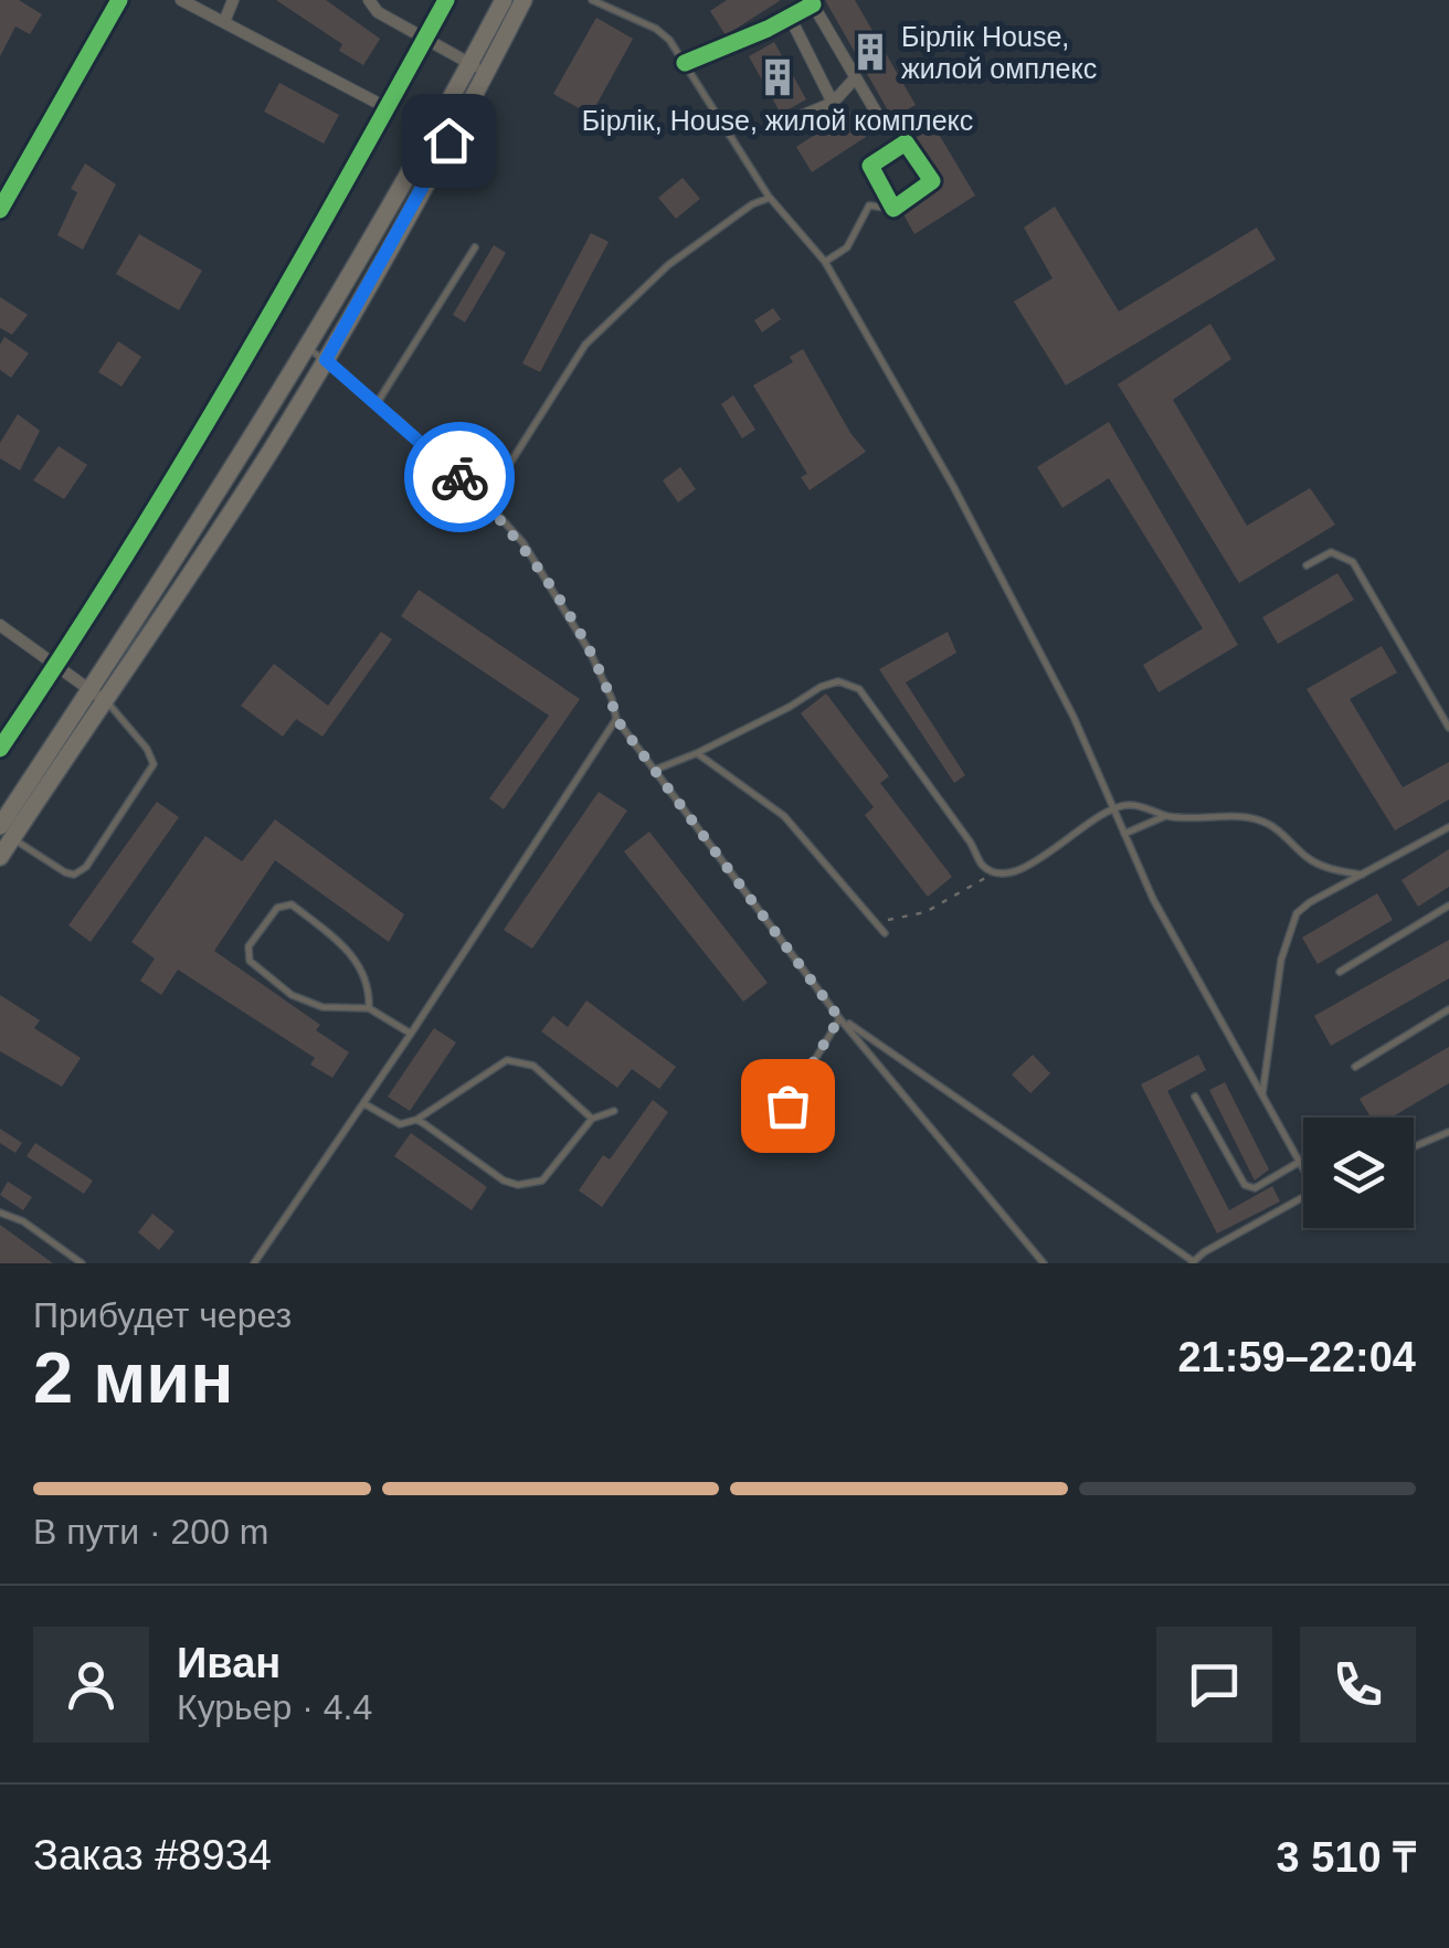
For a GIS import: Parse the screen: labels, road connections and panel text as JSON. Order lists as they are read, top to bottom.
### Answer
{
  "places": {
    "building": ["Бірлік House, жилой омплекс", "Бірлік, House, жилой комплекс"]
  },
  "page": {
    "heading": ["2 мин", "Прибудет через", "21:59–22:04"],
    "panel": [
      "Иван",
      "Курьер · 4.4",
      "Заказ #8934",
      "3 510 ₸"
    ],
    "bar": "В пути · 200 m"
  }
}
